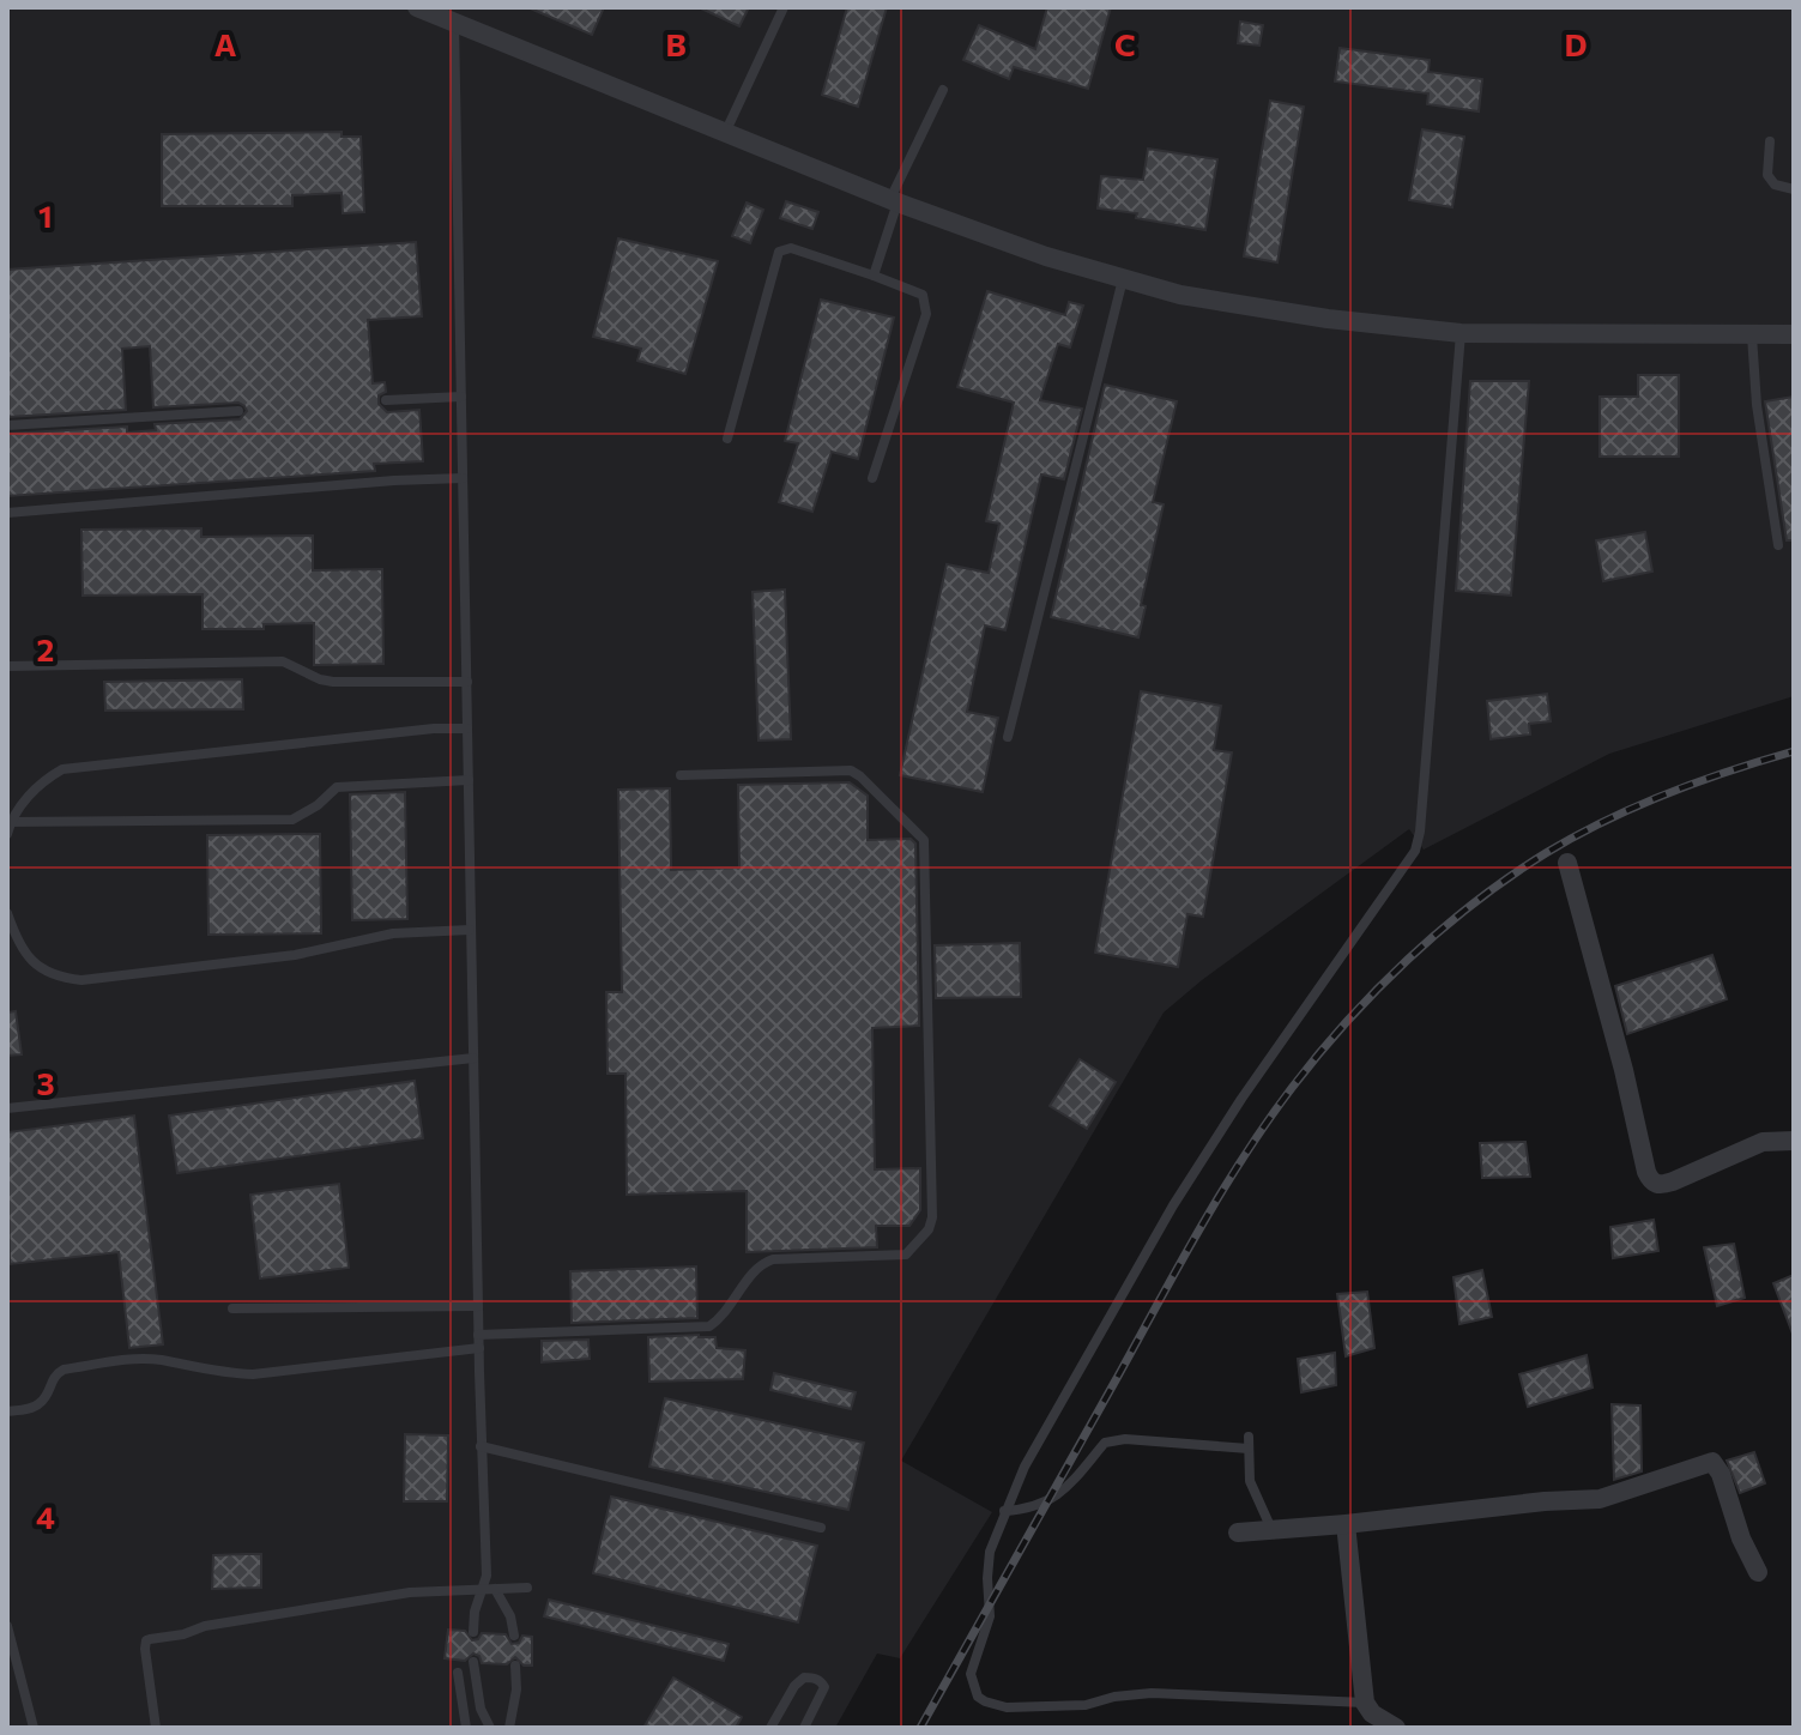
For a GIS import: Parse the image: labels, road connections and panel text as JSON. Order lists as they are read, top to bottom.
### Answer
{
  "grid": {
    "columns": [
      "A",
      "B",
      "C",
      "D"
    ],
    "rows": [
      "1",
      "2",
      "3",
      "4"
    ]
  }
}
